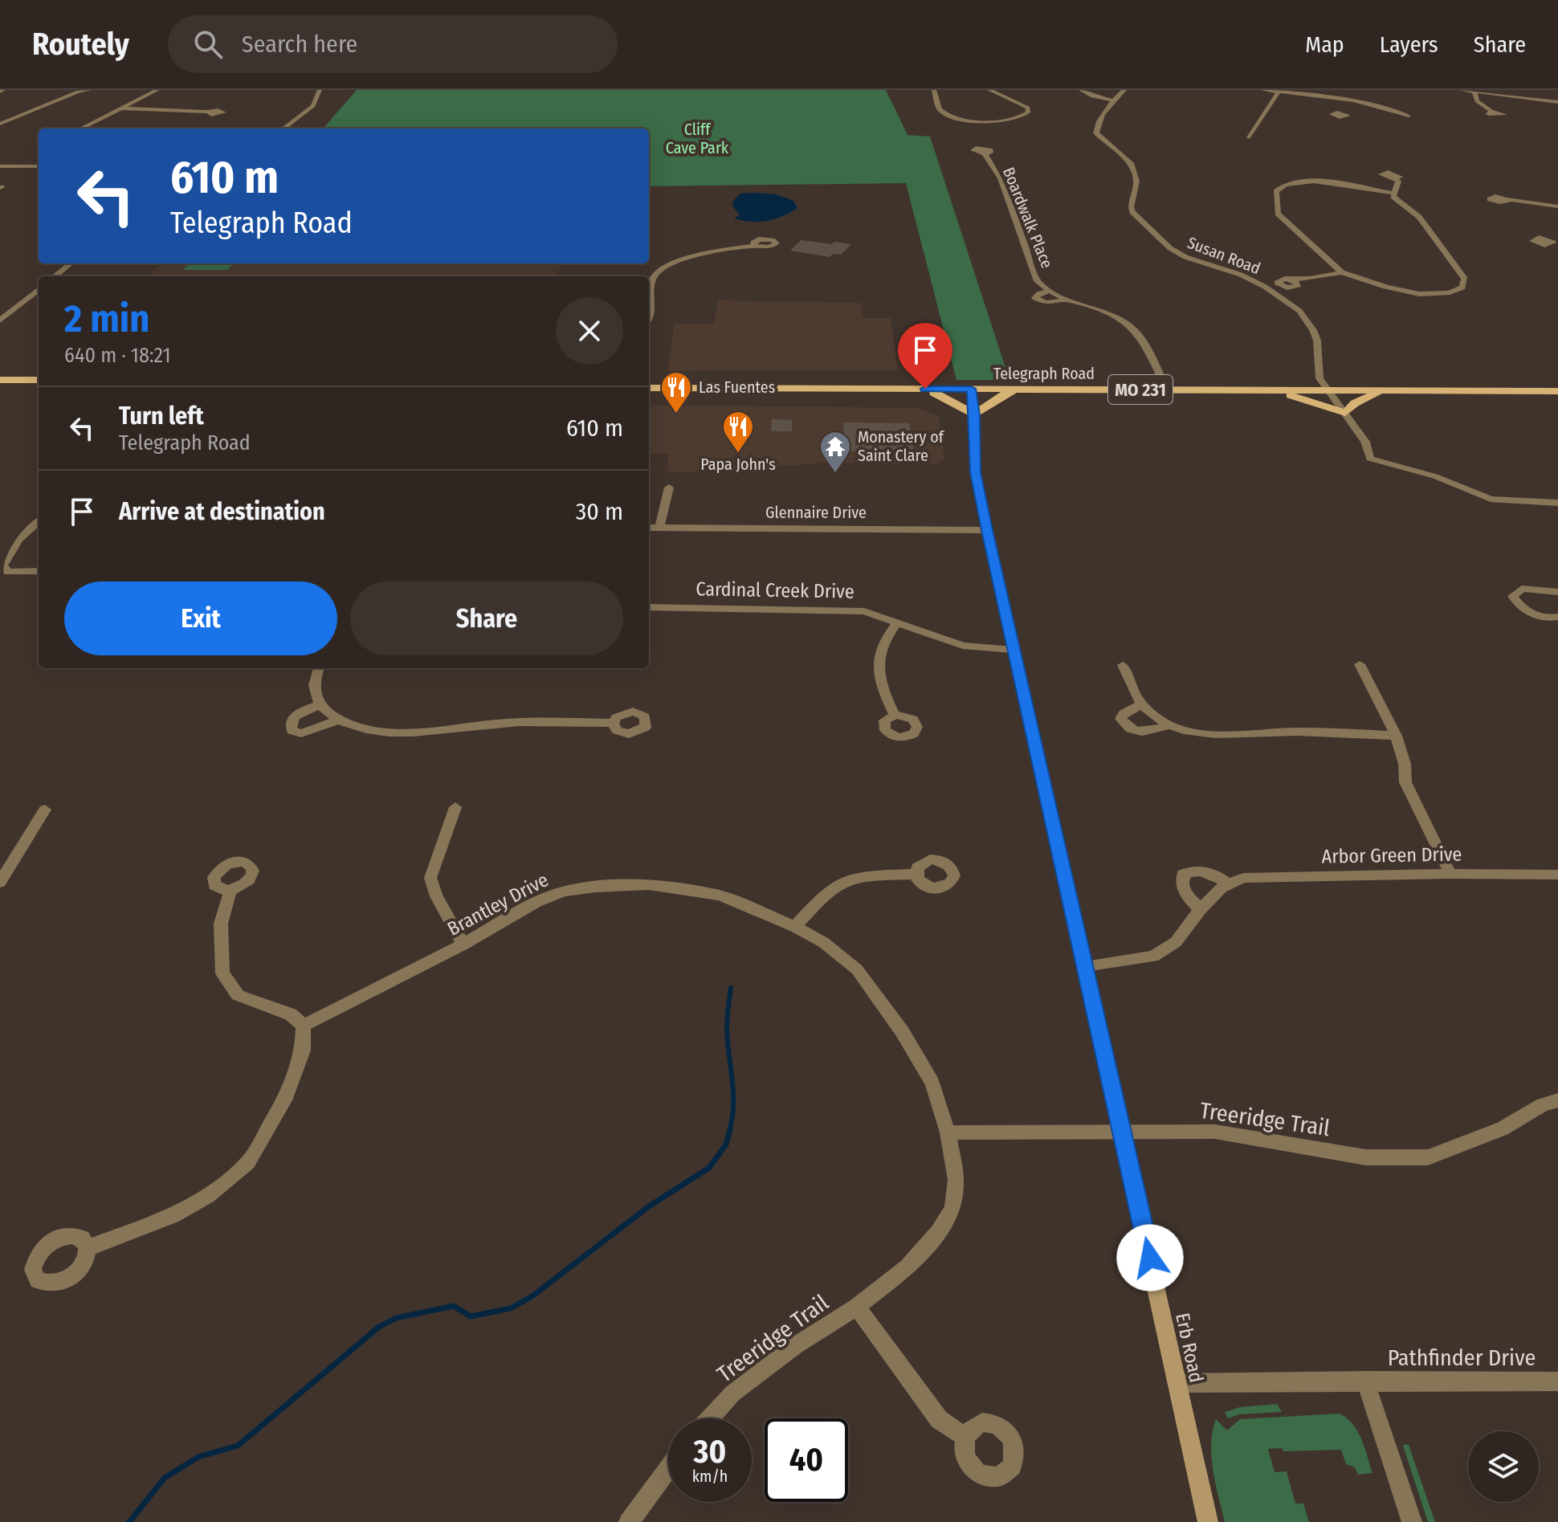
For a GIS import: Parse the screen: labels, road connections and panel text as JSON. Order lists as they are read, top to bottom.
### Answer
{
  "streets": {
    "main road": ["Telegraph Road", "MO 231"],
    "street": [
      "Boardwalk Place",
      "Susan Road",
      "Glennaire Drive",
      "Cardinal Creek Drive",
      "Arbor Green Drive",
      "Brantley Drive",
      "Treeridge Trail",
      "Erb Road",
      "Pathfinder Drive"
    ]
  },
  "crossings": [
    ["Boardwalk Place", "Telegraph Road"],
    ["Susan Road", "Telegraph Road"],
    ["Telegraph Road", "Erb Road"],
    ["Glennaire Drive", "Erb Road"],
    ["Cardinal Creek Drive", "Erb Road"],
    ["Brantley Drive", "Treeridge Trail"],
    ["Treeridge Trail", "Erb Road"],
    ["Erb Road", "Pathfinder Drive"]
  ],
  "parks": ["Cliff Cave Park"],
  "places": {
    "restaurant": ["Las Fuentes", "Papa John's"],
    "temple": ["Monastery of Saint Clare"]
  },
  "page": {
    "header": "Routely",
    "search": "Search here",
    "nav": ["Map", "Layers", "Share"],
    "turn": ["610 m", "Telegraph Road"],
    "heading": ["2 min", "640 m · 18:21"],
    "list": [
      {
        "name": "Turn left",
        "note": "Telegraph Road",
        "value": "610 m"
      },
      {
        "name": "Arrive at destination",
        "value": "30 m"
      }
    ],
    "buttons": ["Exit", "Share"],
    "speed": "30 km/h",
    "limit": "40"
  }
}
